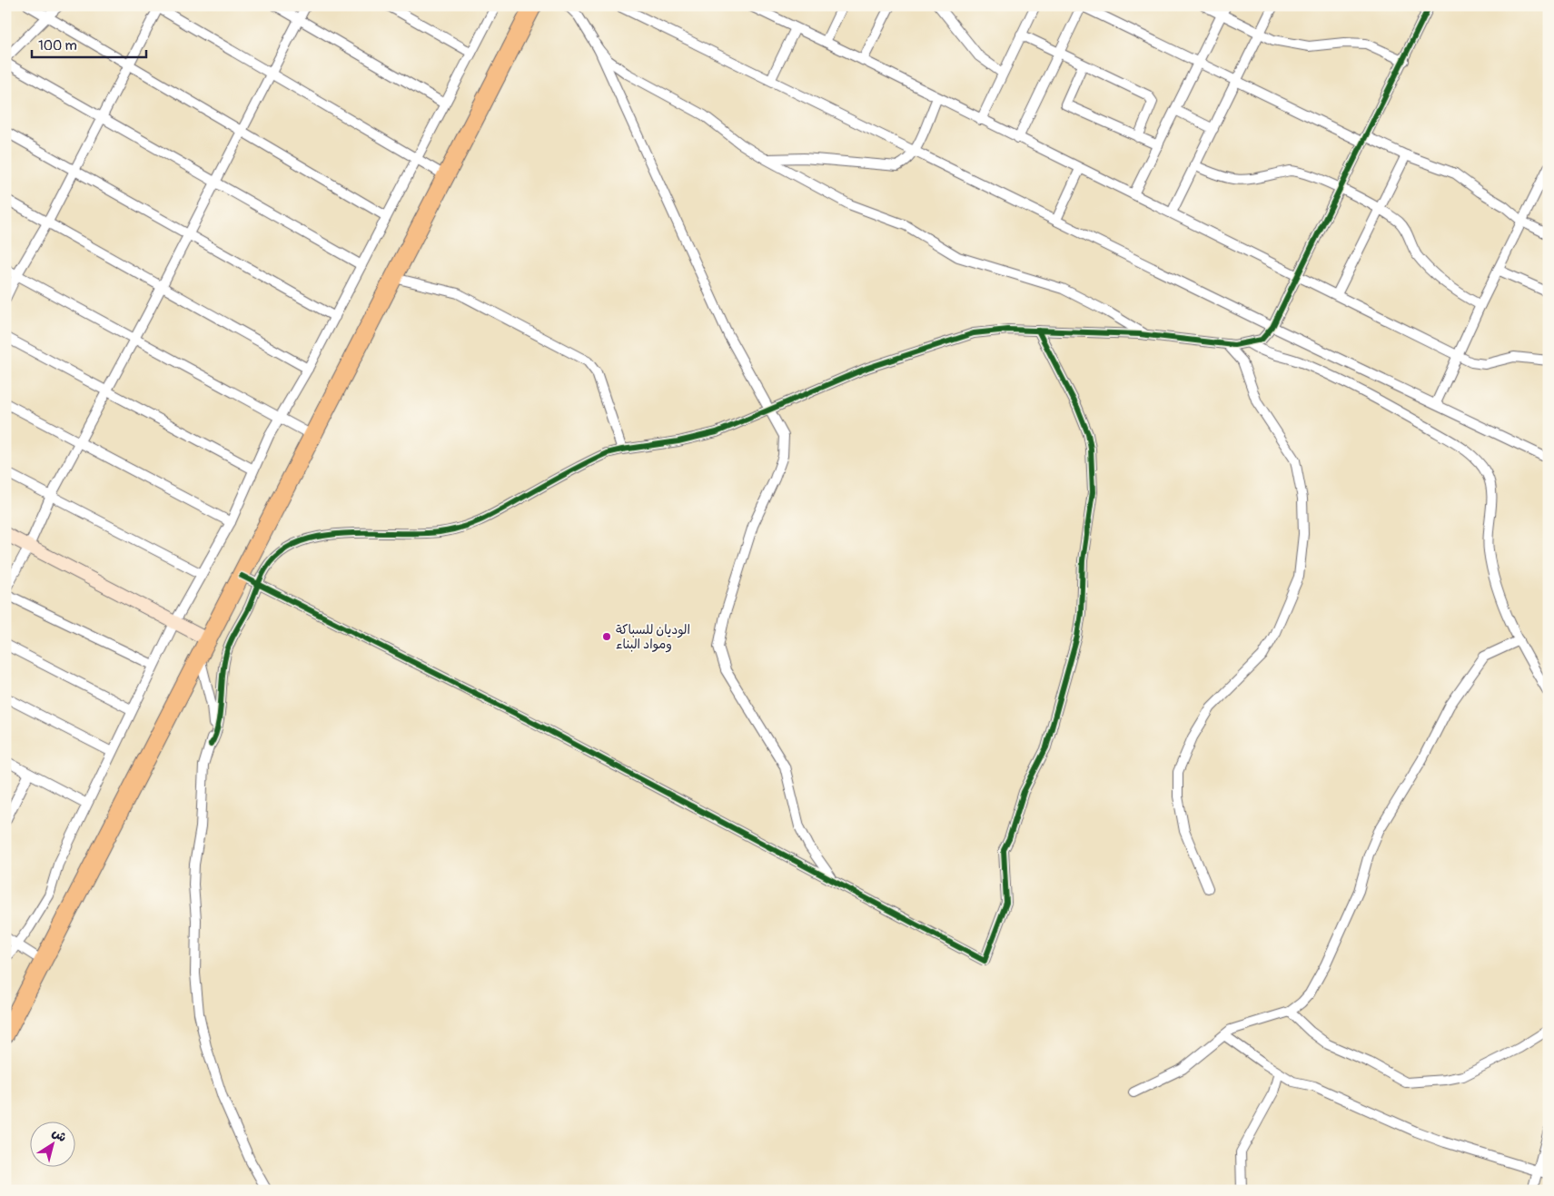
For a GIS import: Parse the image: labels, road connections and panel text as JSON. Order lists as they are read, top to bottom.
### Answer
{
  "places": ["الوديان للسباكة ومواد البناء"],
  "scale_bar": "100 m",
  "north": "top right"
}
